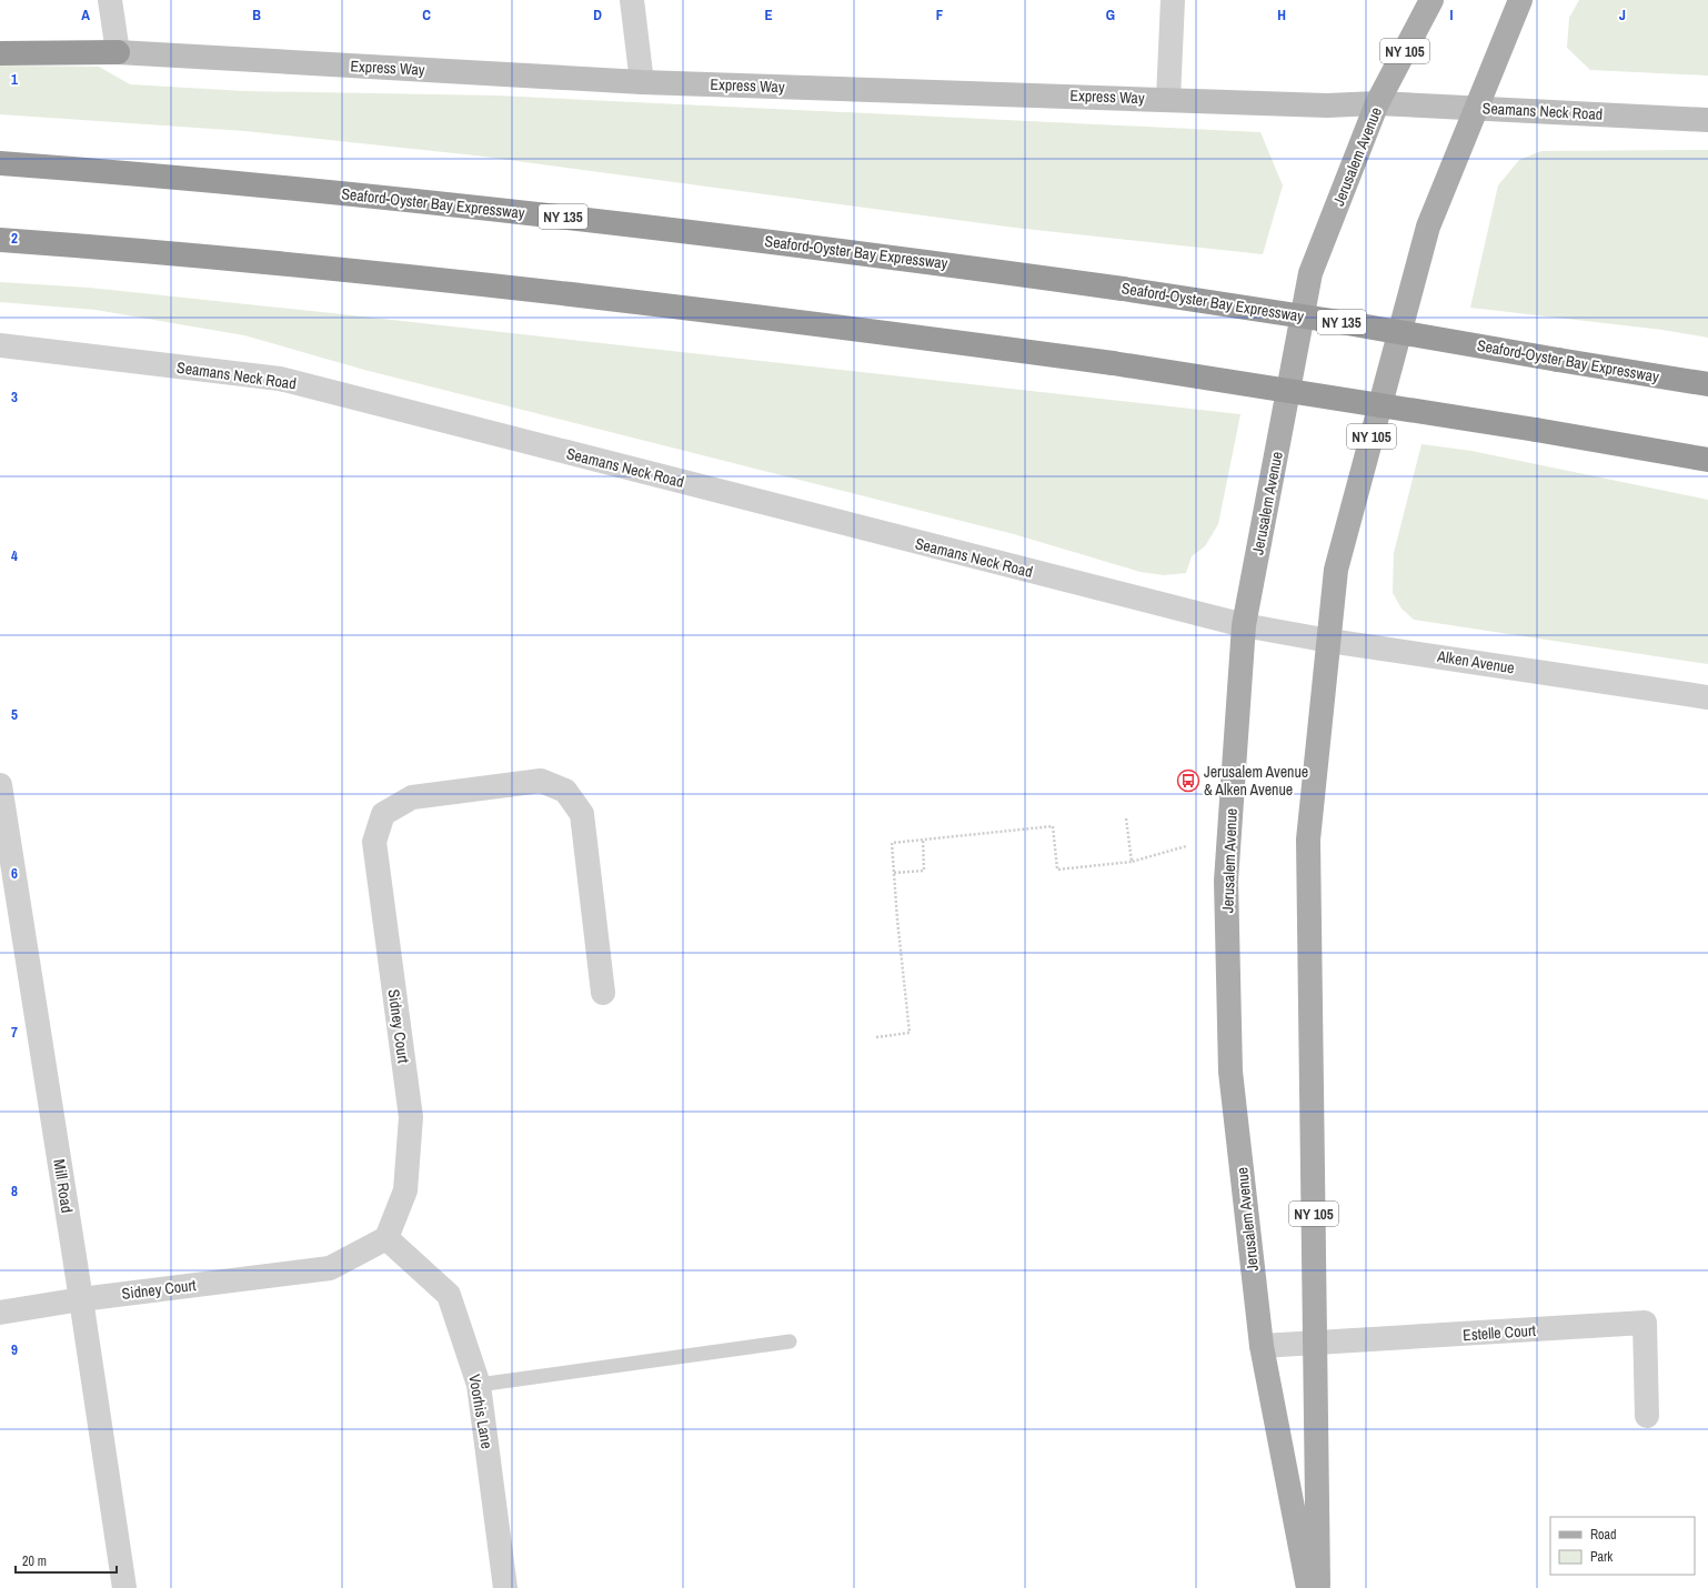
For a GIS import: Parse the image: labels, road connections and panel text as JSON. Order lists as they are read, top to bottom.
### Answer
{
  "streets": {
    "highway": ["Seaford-Oyster Bay Expressway", "NY 135"],
    "main road": [
      "NY 105",
      "Express Way",
      "Seamans Neck Road",
      "Jerusalem Avenue"
    ],
    "street": [
      "Alken Avenue",
      "Sidney Court",
      "Mill Road",
      "Estelle Court",
      "Voorhis Lane"
    ]
  },
  "crossings": [
    ["NY 105", "Seamans Neck Road"],
    ["NY 105", "Alken Avenue"],
    ["NY 105", "Estelle Court"],
    ["Express Way", "Seamans Neck Road"],
    ["Express Way", "Jerusalem Avenue"],
    ["Seamans Neck Road", "Jerusalem Avenue"],
    ["Seamans Neck Road", "Alken Avenue"],
    ["Jerusalem Avenue", "Alken Avenue"],
    ["Jerusalem Avenue", "Estelle Court"],
    ["Sidney Court", "Mill Road"],
    ["Sidney Court", "Voorhis Lane"]
  ],
  "places": {
    "bus stop": ["Jerusalem Avenue & Alken Avenue"]
  },
  "legend": ["Road", "Park"],
  "scale_bar": "20 m",
  "grid": {
    "columns": [
      "A",
      "B",
      "C",
      "D",
      "E",
      "F",
      "G",
      "H",
      "I",
      "J"
    ],
    "rows": [
      "1",
      "2",
      "3",
      "4",
      "5",
      "6",
      "7",
      "8",
      "9"
    ]
  }
}
